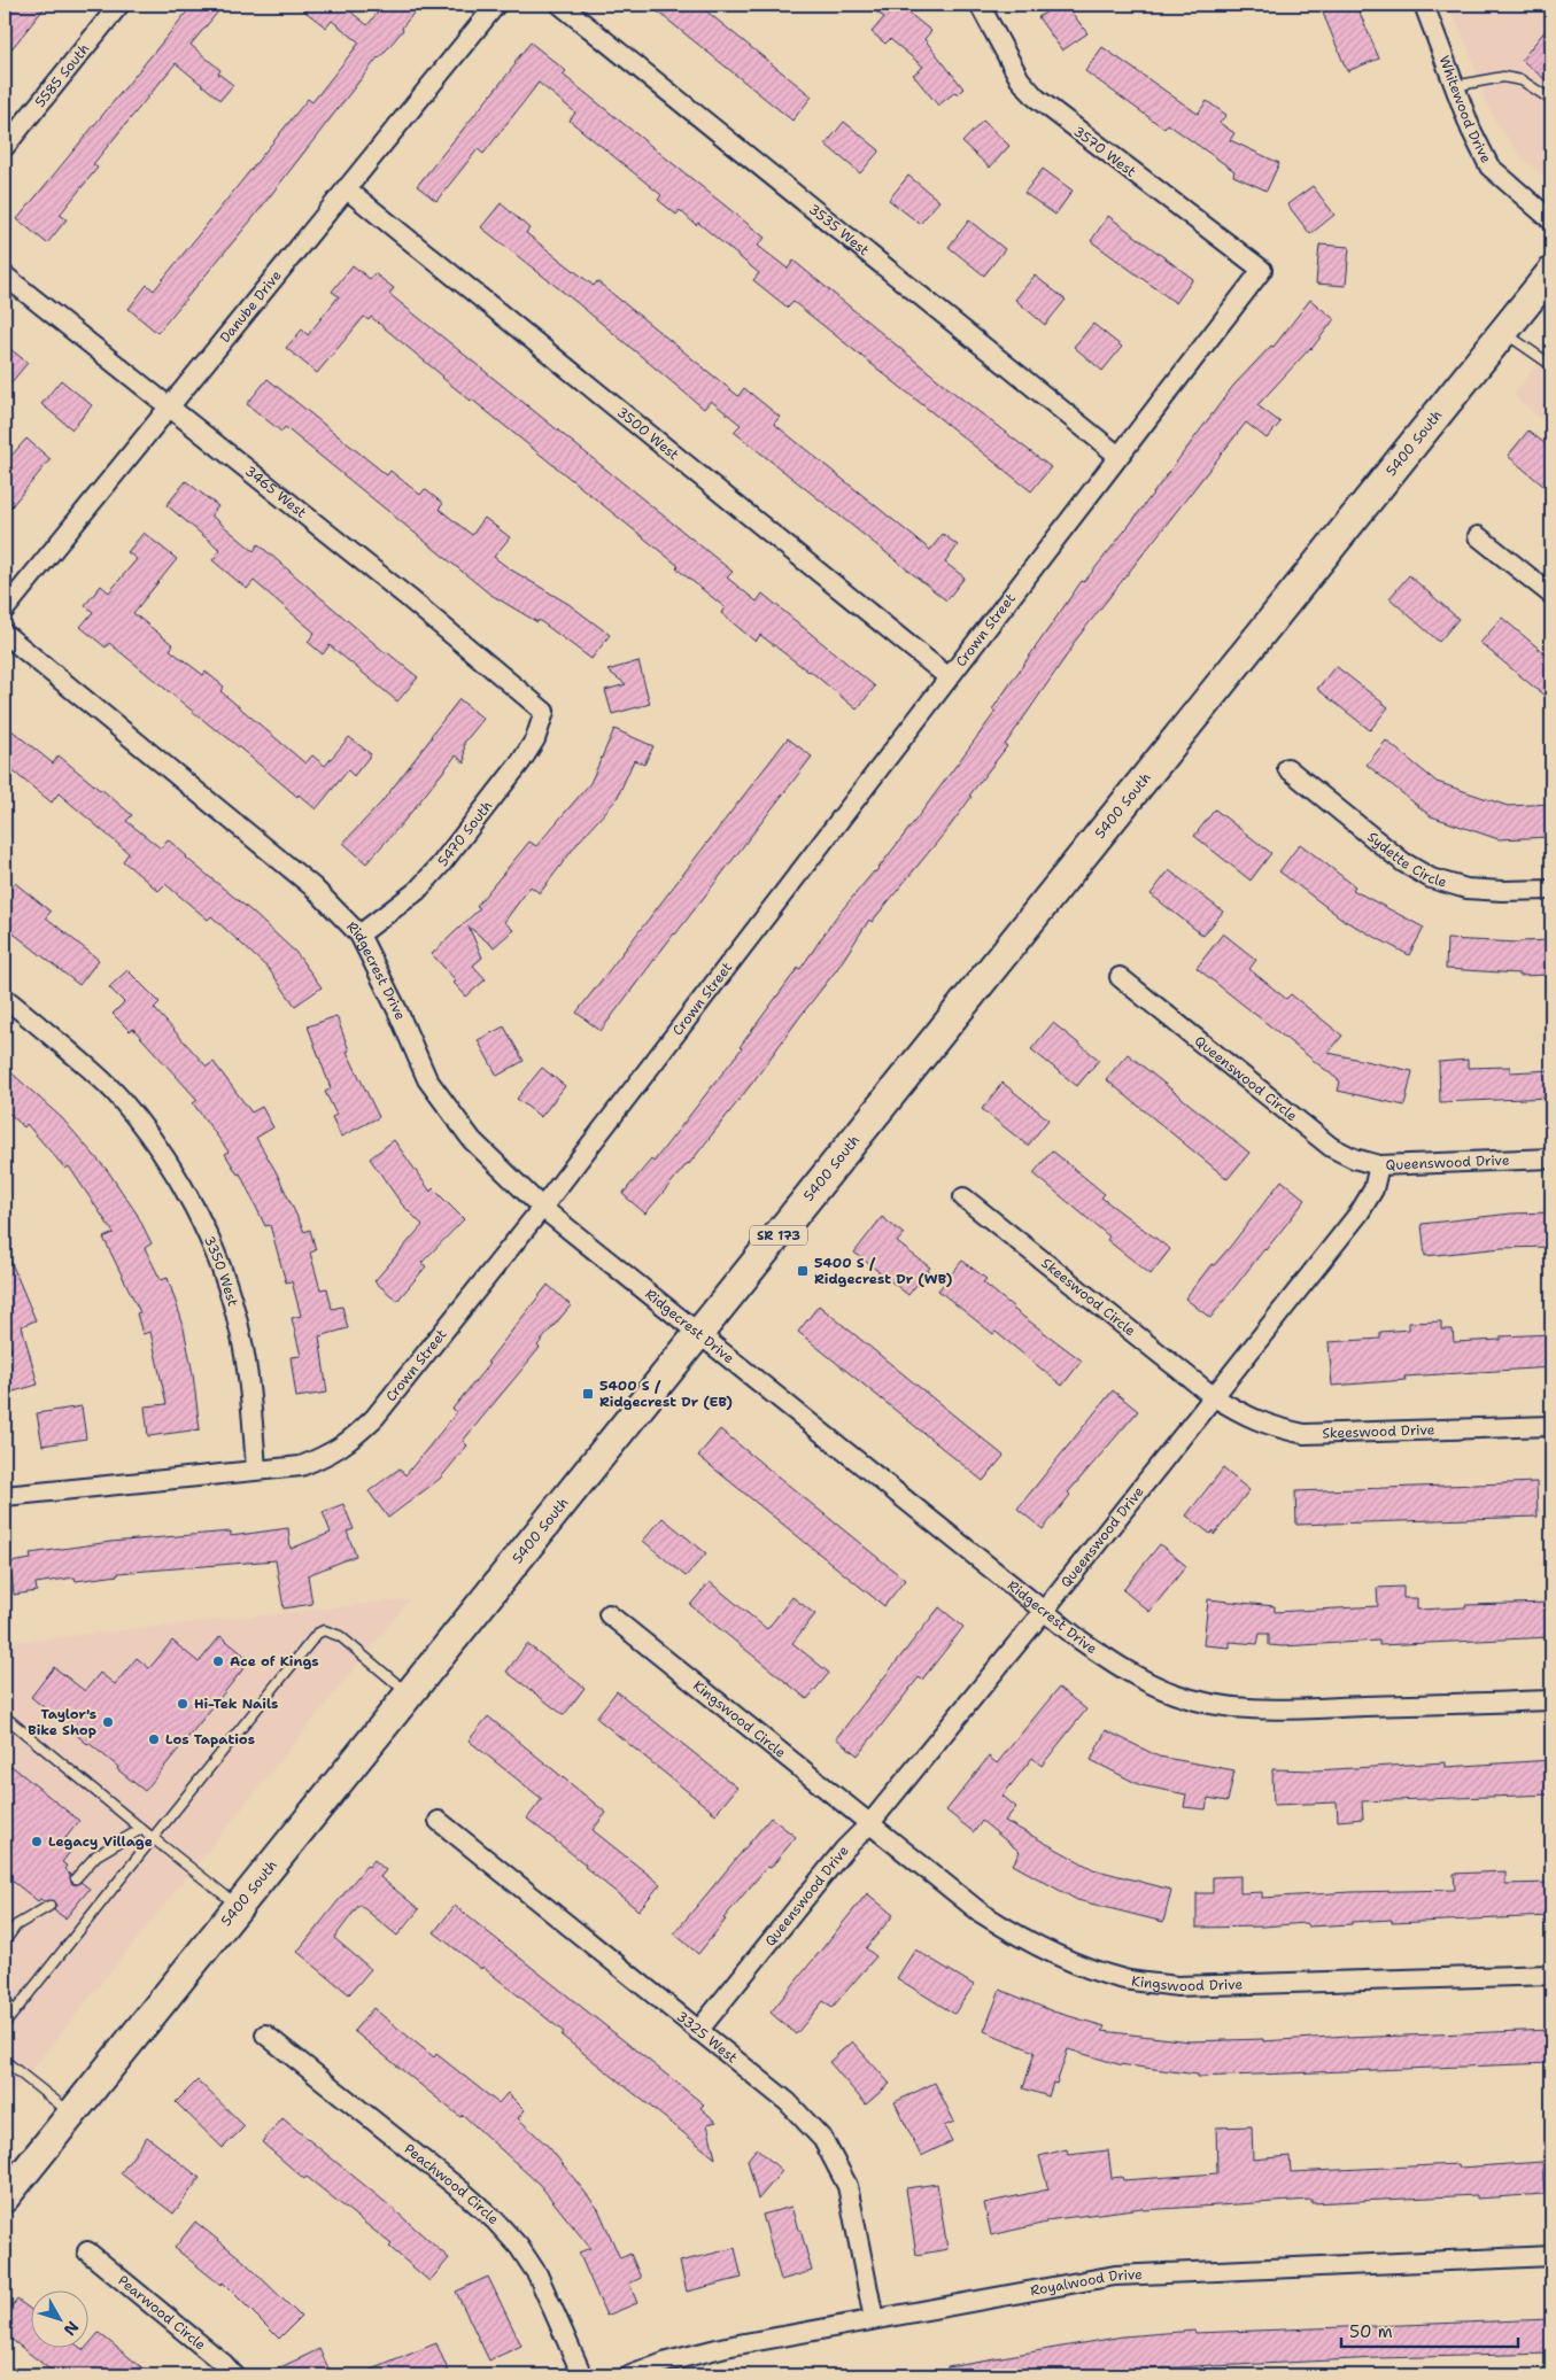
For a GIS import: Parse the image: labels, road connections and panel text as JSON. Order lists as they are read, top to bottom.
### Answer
{
  "streets": {
    "main road": ["5400 South", "SR 173"],
    "street": [
      "5585 South",
      "Whitewood Drive",
      "3570 West",
      "3535 West",
      "Danube Drive",
      "3500 West",
      "3465 West",
      "Crown Street",
      "5470 South",
      "Sydette Circle",
      "Ridgecrest Drive",
      "Queenswood Circle",
      "Queenswood Drive",
      "3350 West",
      "Skeeswood Circle",
      "Skeeswood Drive",
      "Kingswood Circle",
      "Kingswood Drive",
      "3325 West",
      "Peachwood Circle",
      "Royalwood Drive",
      "Pearwood Circle"
    ]
  },
  "crossings": [
    ["3570 West", "Crown Street"],
    ["3535 West", "Crown Street"],
    ["Danube Drive", "3500 West"],
    ["Danube Drive", "3465 West"],
    ["3500 West", "Crown Street"],
    ["5400 South", "Ridgecrest Drive"],
    ["3465 West", "5470 South"],
    ["Crown Street", "Ridgecrest Drive"],
    ["Crown Street", "3350 West"],
    ["5470 South", "Ridgecrest Drive"],
    ["Ridgecrest Drive", "Queenswood Drive"],
    ["Queenswood Circle", "Queenswood Drive"],
    ["Queenswood Drive", "Skeeswood Circle"],
    ["Queenswood Drive", "Skeeswood Drive"],
    ["Queenswood Drive", "Kingswood Circle"],
    ["Queenswood Drive", "Kingswood Drive"],
    ["Queenswood Drive", "3325 West"],
    ["Skeeswood Circle", "Skeeswood Drive"],
    ["Kingswood Circle", "Kingswood Drive"],
    ["3325 West", "Royalwood Drive"]
  ],
  "places": {
    "transit": ["5400 S / Ridgecrest Dr (WB)", "5400 S / Ridgecrest Dr (EB)"],
    "other": [
      "Ace of Kings",
      "Hi-Tek Nails",
      "Taylor's Bike Shop",
      "Los Tapatios",
      "Legacy Village"
    ]
  },
  "scale_bar": "50 m",
  "north": "bottom right"
}
